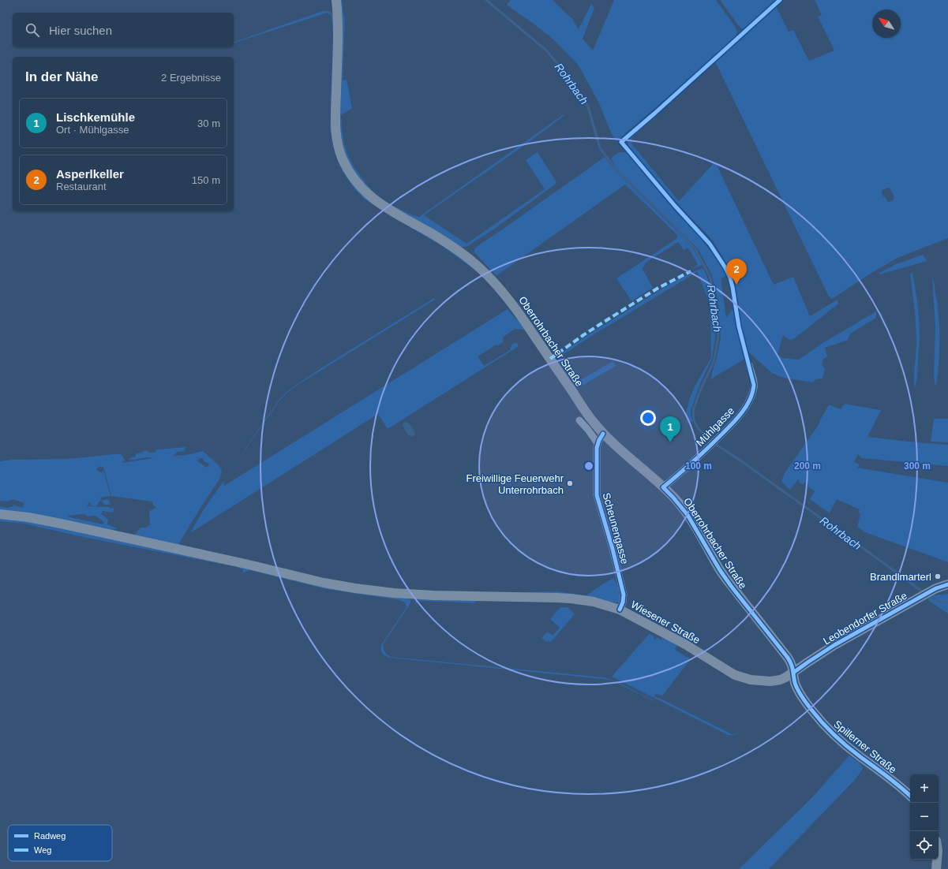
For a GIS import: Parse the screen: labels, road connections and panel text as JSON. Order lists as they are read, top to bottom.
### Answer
{
  "streets": {
    "main road": [
      "Oberrohrbacher Straße",
      "Leobendorfer Straße",
      "Wiesener Straße",
      "Spillerner Straße"
    ],
    "street": ["Mühlgasse", "Scheunengasse"]
  },
  "crossings": [
    ["Oberrohrbacher Straße", "Mühlgasse"],
    ["Oberrohrbacher Straße", "Scheunengasse"],
    ["Oberrohrbacher Straße", "Leobendorfer Straße"],
    ["Oberrohrbacher Straße", "Wiesener Straße"],
    ["Oberrohrbacher Straße", "Spillerner Straße"],
    ["Scheunengasse", "Wiesener Straße"],
    ["Leobendorfer Straße", "Wiesener Straße"],
    ["Leobendorfer Straße", "Spillerner Straße"],
    ["Wiesener Straße", "Spillerner Straße"]
  ],
  "water": ["Rohrbach"],
  "places": ["Freiwillige Feuerwehr Unterrohrbach", "Brandlmarterl"],
  "legend": ["Radweg", "Weg"],
  "north": "top left",
  "page": {
    "search": "Hier suchen",
    "heading": ["In der Nähe", "2 Ergebnisse"],
    "list": [
      {
        "mark": "1",
        "name": "Lischkemühle",
        "note": "Ort · Mühlgasse",
        "value": "30 m"
      },
      {
        "mark": "2",
        "name": "Asperlkeller",
        "note": "Restaurant",
        "value": "150 m"
      }
    ],
    "pins": ["2", "1"],
    "map_buttons": ["+", "−"]
  },
  "rings": ["100 m", "200 m", "300 m"]
}
